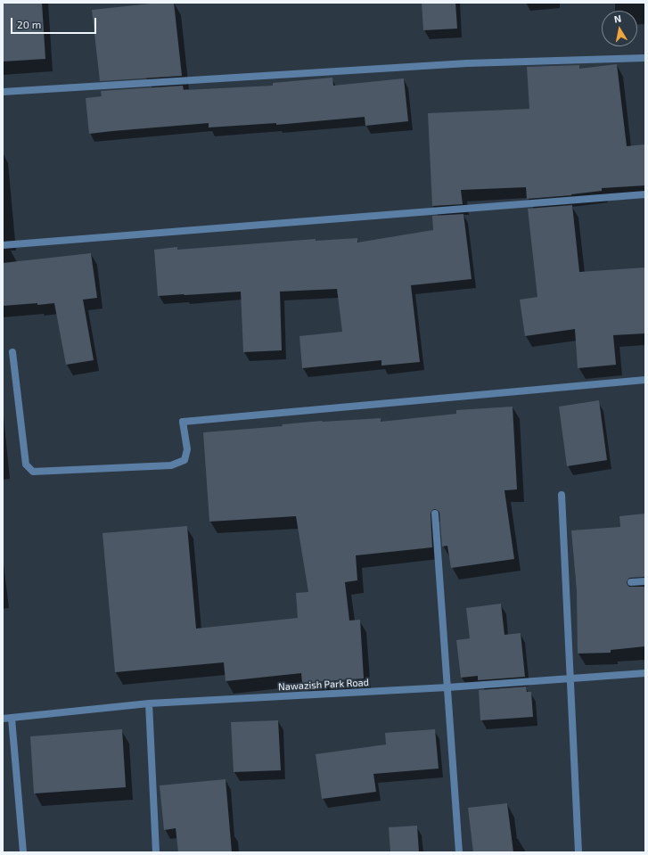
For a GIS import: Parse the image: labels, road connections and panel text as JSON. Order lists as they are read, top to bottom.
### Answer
{
  "streets": {
    "street": ["Nawazish Park Road"]
  },
  "scale_bar": "20 m",
  "north": "top"
}
